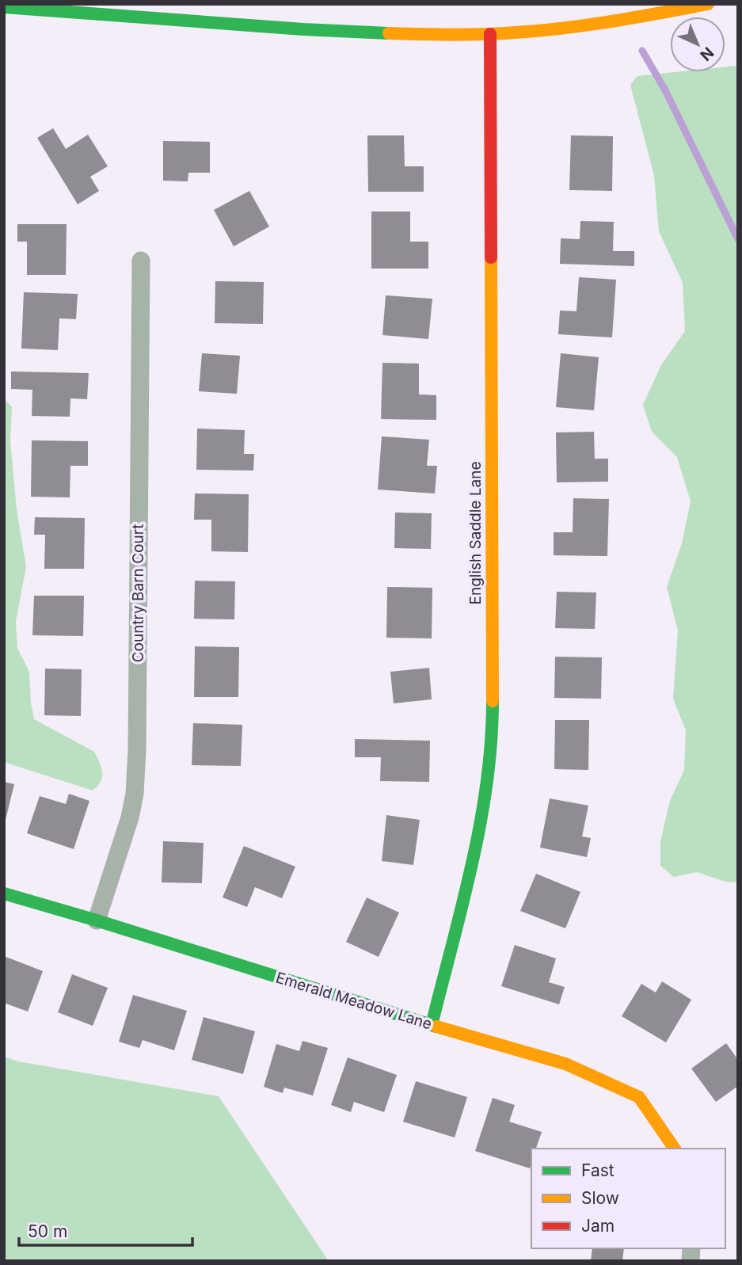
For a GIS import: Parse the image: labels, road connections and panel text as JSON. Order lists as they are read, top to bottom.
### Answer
{
  "streets": {
    "street": ["English Saddle Lane", "Country Barn Court", "Emerald Meadow Lane"]
  },
  "crossings": [
    ["English Saddle Lane", "Emerald Meadow Lane"],
    ["Country Barn Court", "Emerald Meadow Lane"]
  ],
  "legend": ["Fast", "Slow", "Jam"],
  "scale_bar": "50 m",
  "north": "bottom right"
}
